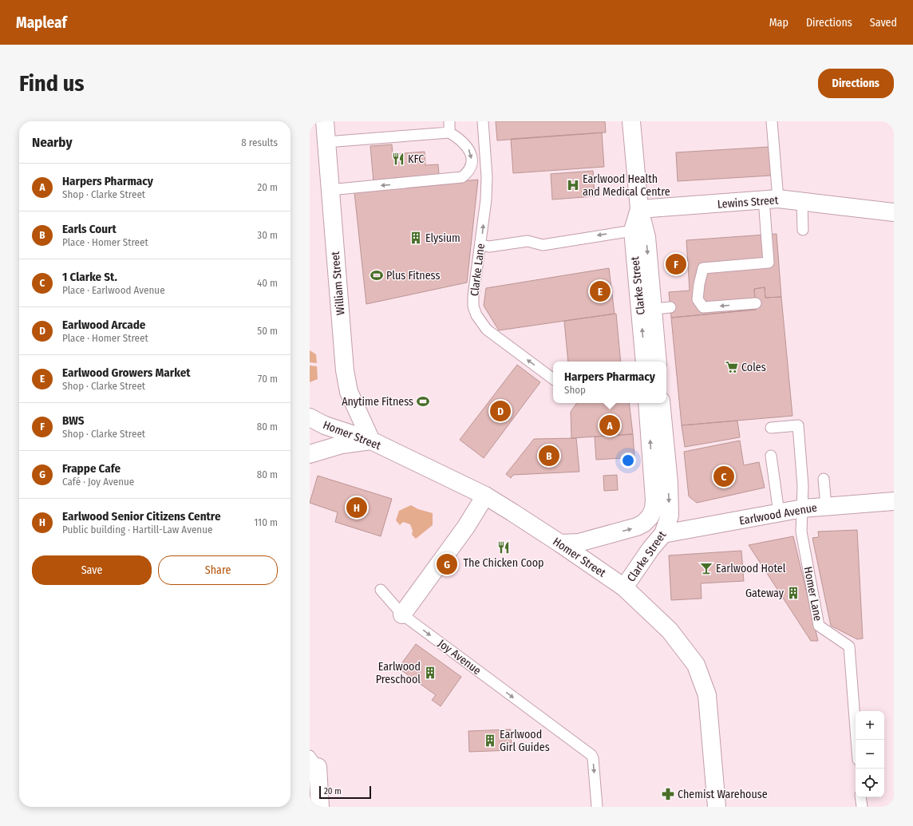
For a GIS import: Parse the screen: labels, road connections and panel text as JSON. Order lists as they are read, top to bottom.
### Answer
{
  "streets": {
    "street": [
      "Lewins Street",
      "William Street",
      "Clarke Street",
      "Homer Street",
      "Earlwood Avenue"
    ],
    "lane": ["Clarke Lane", "Homer Lane", "Joy Avenue"]
  },
  "crossings": [
    ["Lewins Street", "Clarke Street"],
    ["William Street", "Homer Street"],
    ["Clarke Street", "Homer Street"],
    ["Clarke Street", "Earlwood Avenue"],
    ["Earlwood Avenue", "Homer Lane"]
  ],
  "one_way": ["Clarke Lane", "Joy Avenue"],
  "places": {
    "restaurant": ["KFC", "The Chicken Coop"],
    "hospital": ["Earlwood Health and Medical Centre"],
    "building": [
      "Elysium",
      "Gateway",
      "Earlwood Preschool",
      "Earlwood Girl Guides"
    ],
    "sports": ["Plus Fitness", "Anytime Fitness"],
    "supermarket": ["Coles"],
    "bar": ["Earlwood Hotel"],
    "pharmacy": ["Chemist Warehouse"]
  },
  "scale_bar": "20 m",
  "page": {
    "header": "Mapleaf",
    "nav": ["Map", "Directions", "Saved"],
    "buttons": [
      "Directions",
      ["Save", "Share"]
    ],
    "title": "Find us",
    "heading": ["Nearby", "8 results"],
    "list": [
      {
        "mark": "A",
        "name": "Harpers Pharmacy",
        "note": "Shop · Clarke Street",
        "value": "20 m"
      },
      {
        "mark": "B",
        "name": "Earls Court",
        "note": "Place · Homer Street",
        "value": "30 m"
      },
      {
        "mark": "C",
        "name": "1 Clarke St.",
        "note": "Place · Earlwood Avenue",
        "value": "40 m"
      },
      {
        "mark": "D",
        "name": "Earlwood Arcade",
        "note": "Place · Homer Street",
        "value": "50 m"
      },
      {
        "mark": "E",
        "name": "Earlwood Growers Market",
        "note": "Shop · Clarke Street",
        "value": "70 m"
      },
      {
        "mark": "F",
        "name": "BWS",
        "note": "Shop · Clarke Street",
        "value": "80 m"
      },
      {
        "mark": "G",
        "name": "Frappe Cafe",
        "note": "Café · Joy Avenue",
        "value": "80 m"
      },
      {
        "mark": "H",
        "name": "Earlwood Senior Citizens Centre",
        "note": "Public building · Hartill-Law Avenue",
        "value": "110 m"
      }
    ],
    "pins": [
      "F",
      "E",
      "D",
      "A",
      "B",
      "C",
      "H",
      "G"
    ],
    "popup": ["Harpers Pharmacy", "Shop"],
    "map_buttons": ["+", "−"],
    "scale": "20 m"
  }
}
